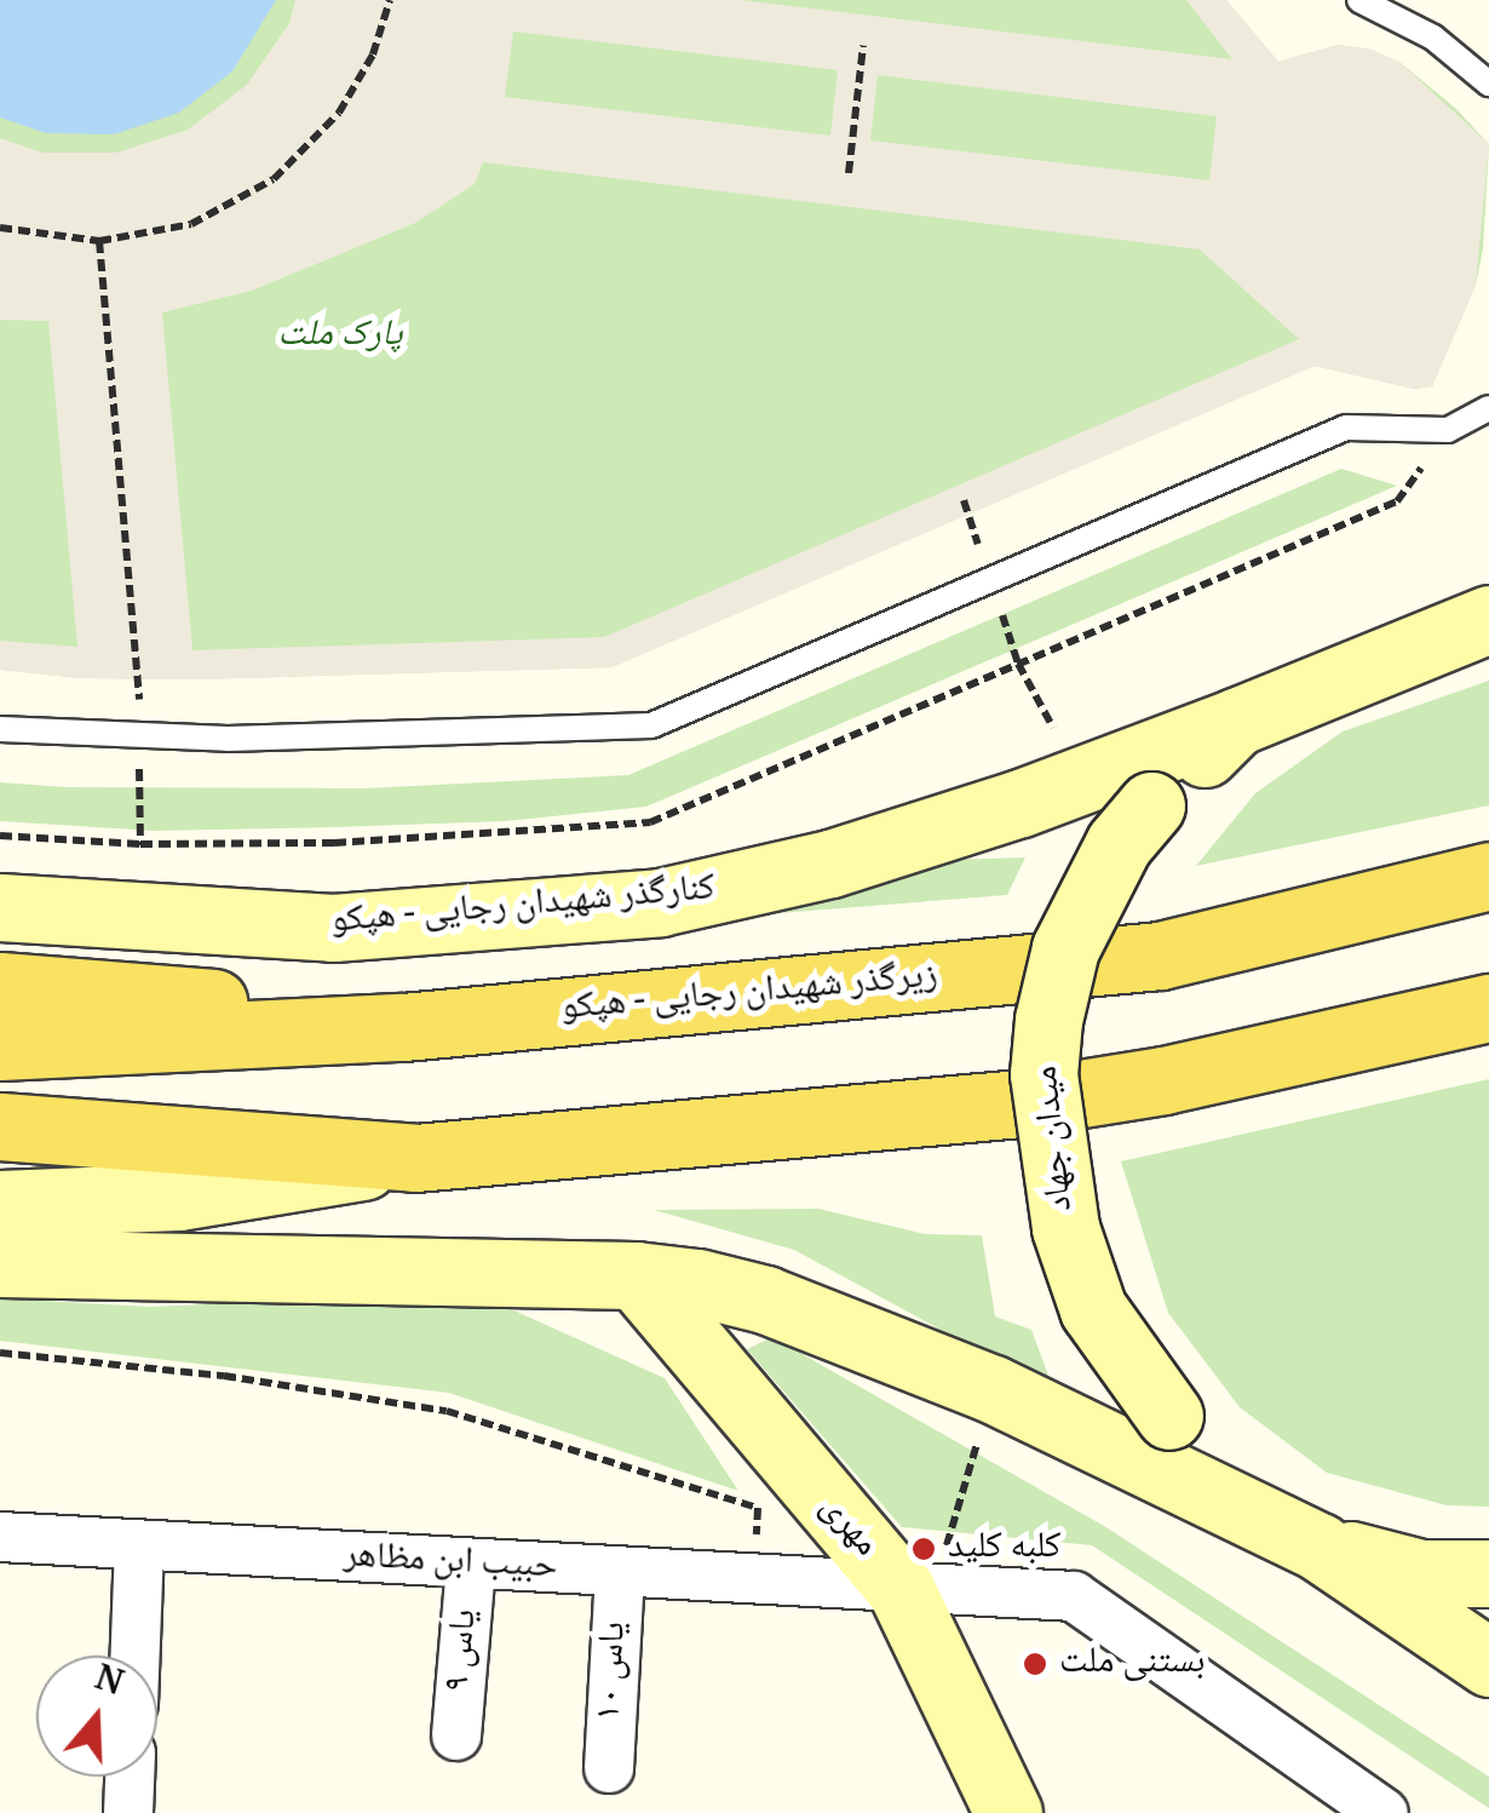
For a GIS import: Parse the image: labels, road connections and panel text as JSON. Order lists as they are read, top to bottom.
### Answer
{
  "streets": {
    "main road": [
      "کنارگذر شهیدان رجایی - هپکو",
      "زیرگذر شهیدان رجایی - هپکو",
      "میدان جهاد",
      "مهری"
    ],
    "street": ["حبیب ابن مظاهر", "یاس ۹", "یاس ۱۰"]
  },
  "crossings": [
    ["کنارگذر شهیدان رجایی - هپکو", "میدان جهاد"],
    ["مهری", "حبیب ابن مظاهر"],
    ["حبیب ابن مظاهر", "یاس ۹"],
    ["حبیب ابن مظاهر", "یاس ۱۰"]
  ],
  "parks": ["پارک ملت"],
  "places": ["کلبه کلید", "بستنی ملت"],
  "north": "top"
}
